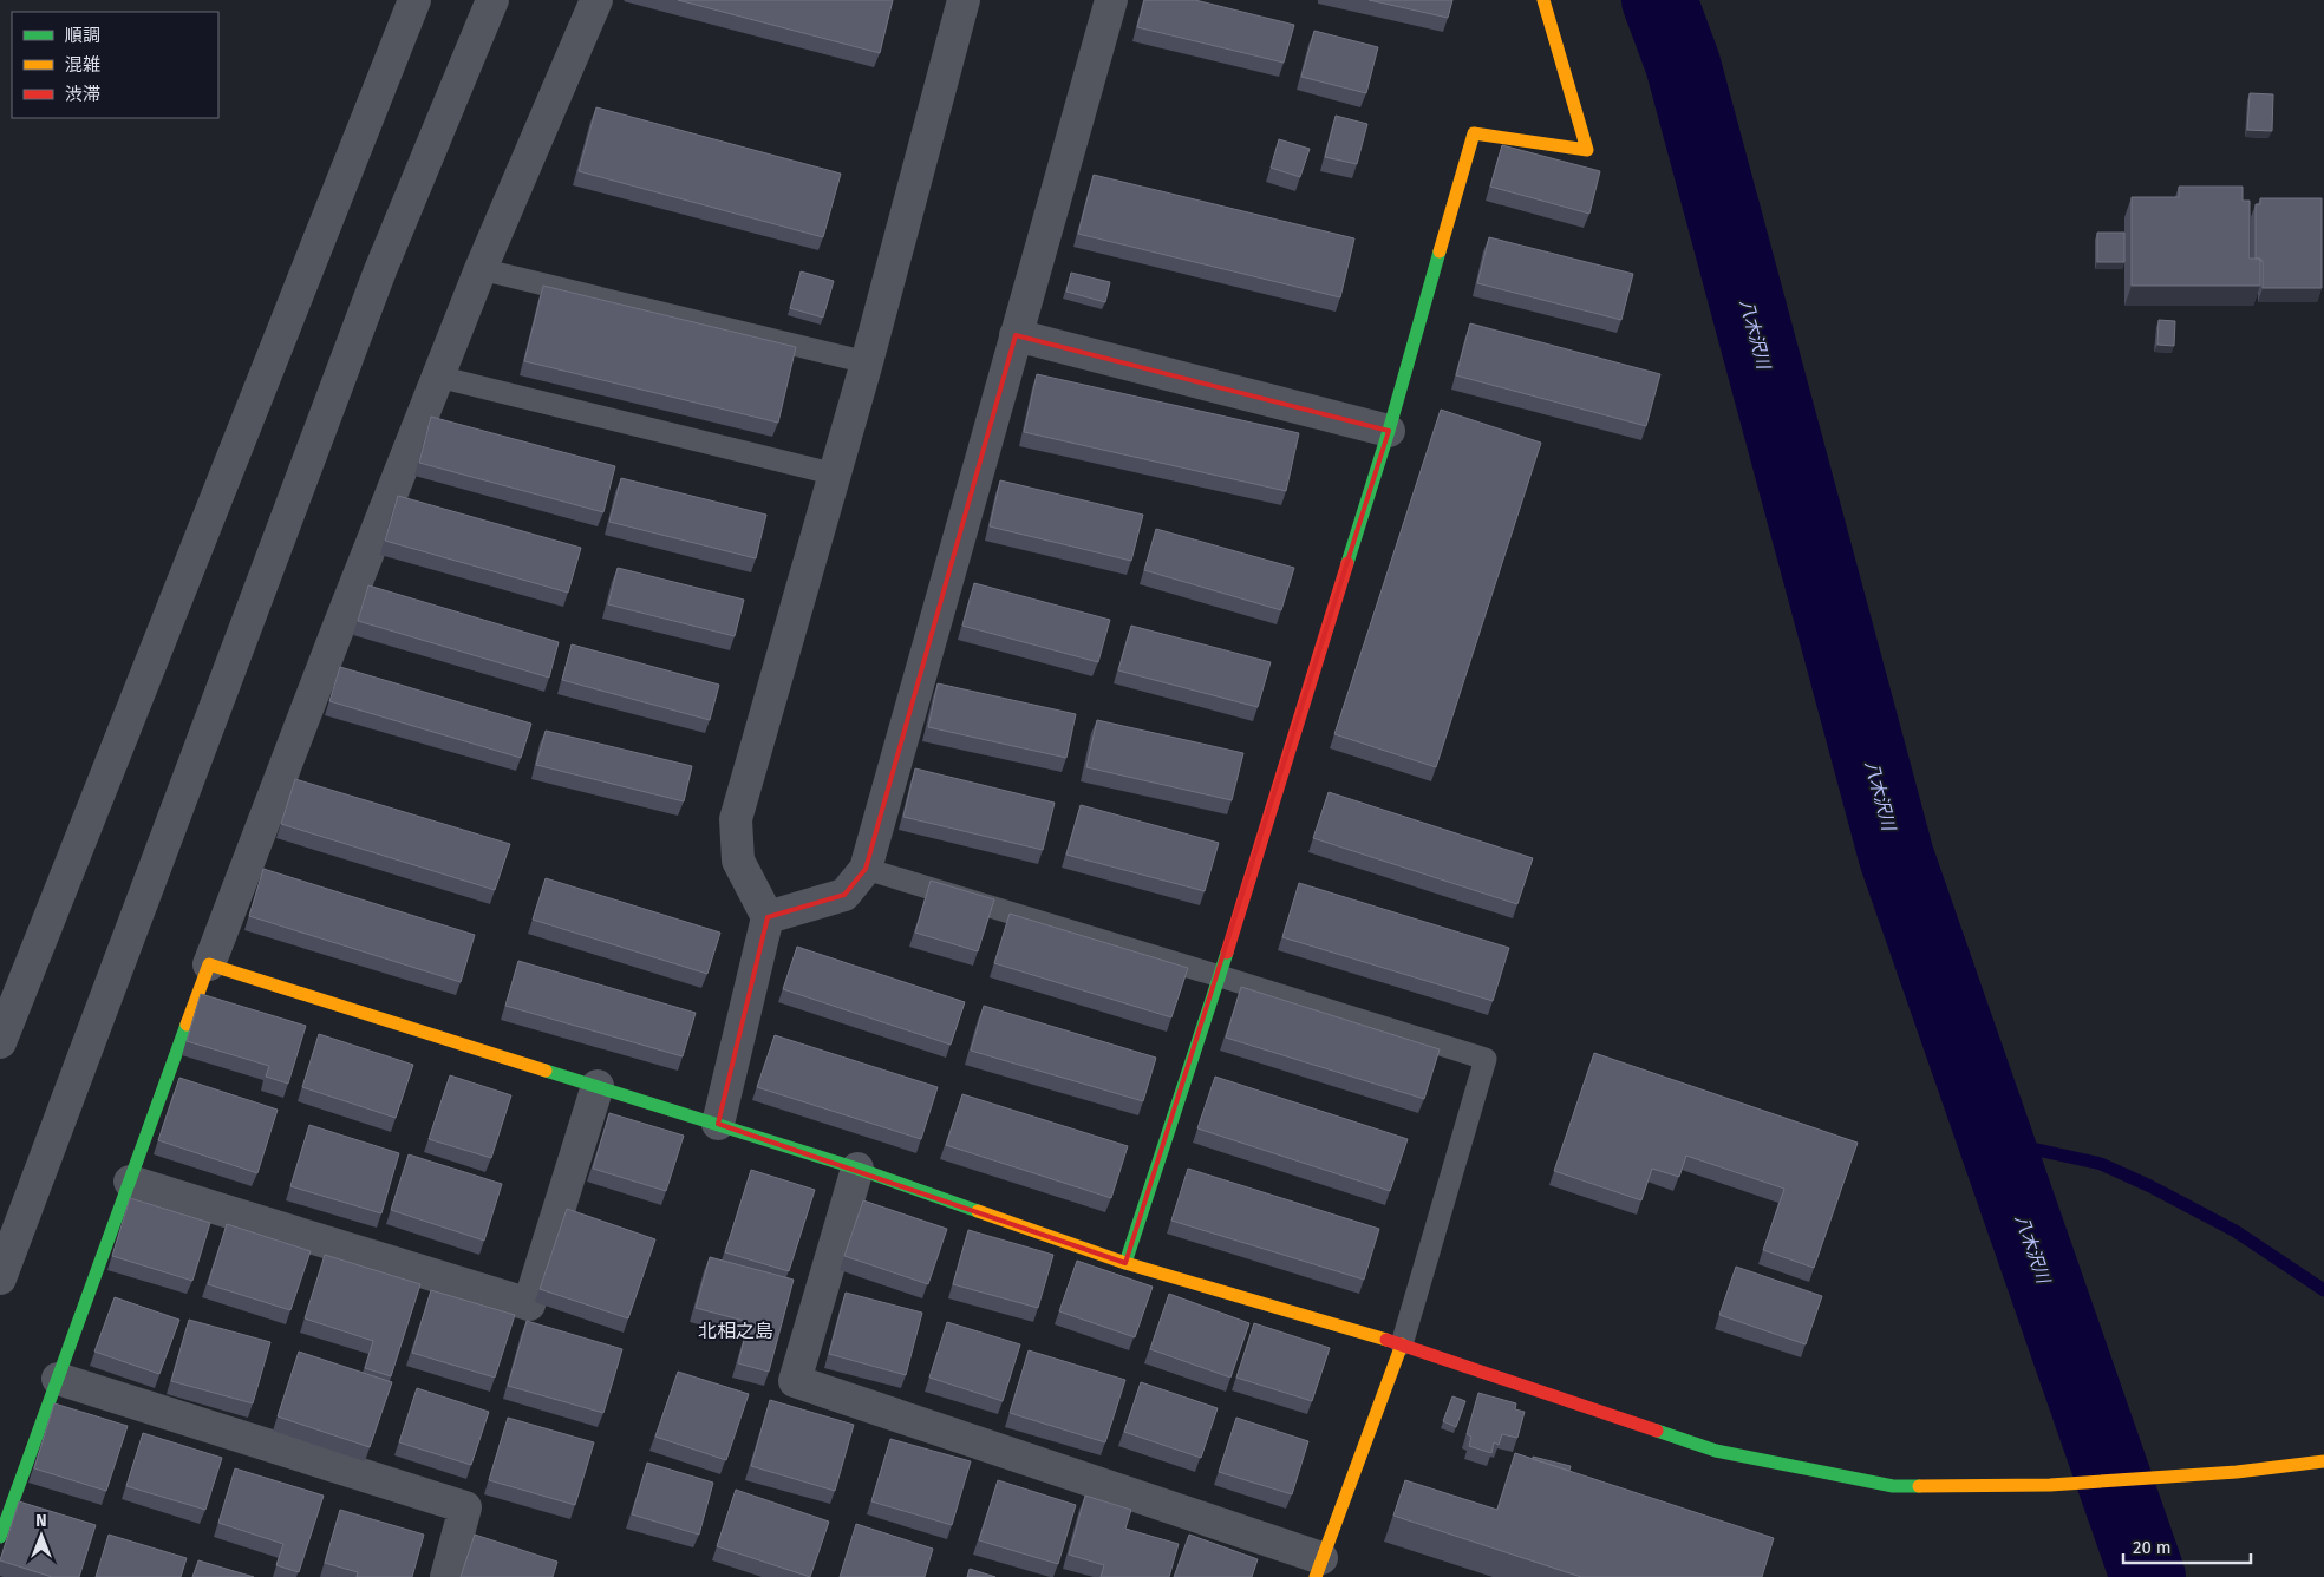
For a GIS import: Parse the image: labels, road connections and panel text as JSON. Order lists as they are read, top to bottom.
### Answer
{
  "districts": ["北相之島"],
  "water": ["八木沢川"],
  "legend": ["順調", "混雑", "渋滞"],
  "scale_bar": "20 m",
  "north": "top"
}
